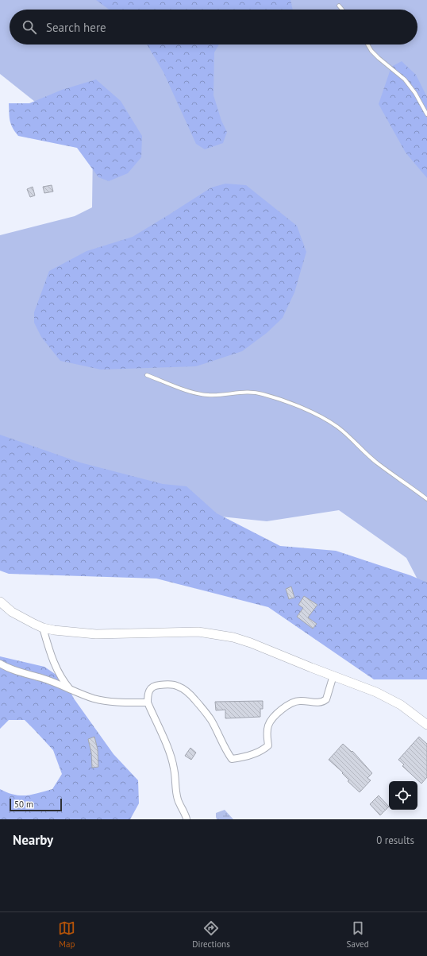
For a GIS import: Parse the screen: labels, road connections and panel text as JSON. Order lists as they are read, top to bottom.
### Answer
{
  "scale_bar": "50 m",
  "page": {
    "search": "Search here",
    "scale": "50 m",
    "heading": ["Nearby", "0 results"],
    "nav": ["Map", "Directions", "Saved"]
  }
}
